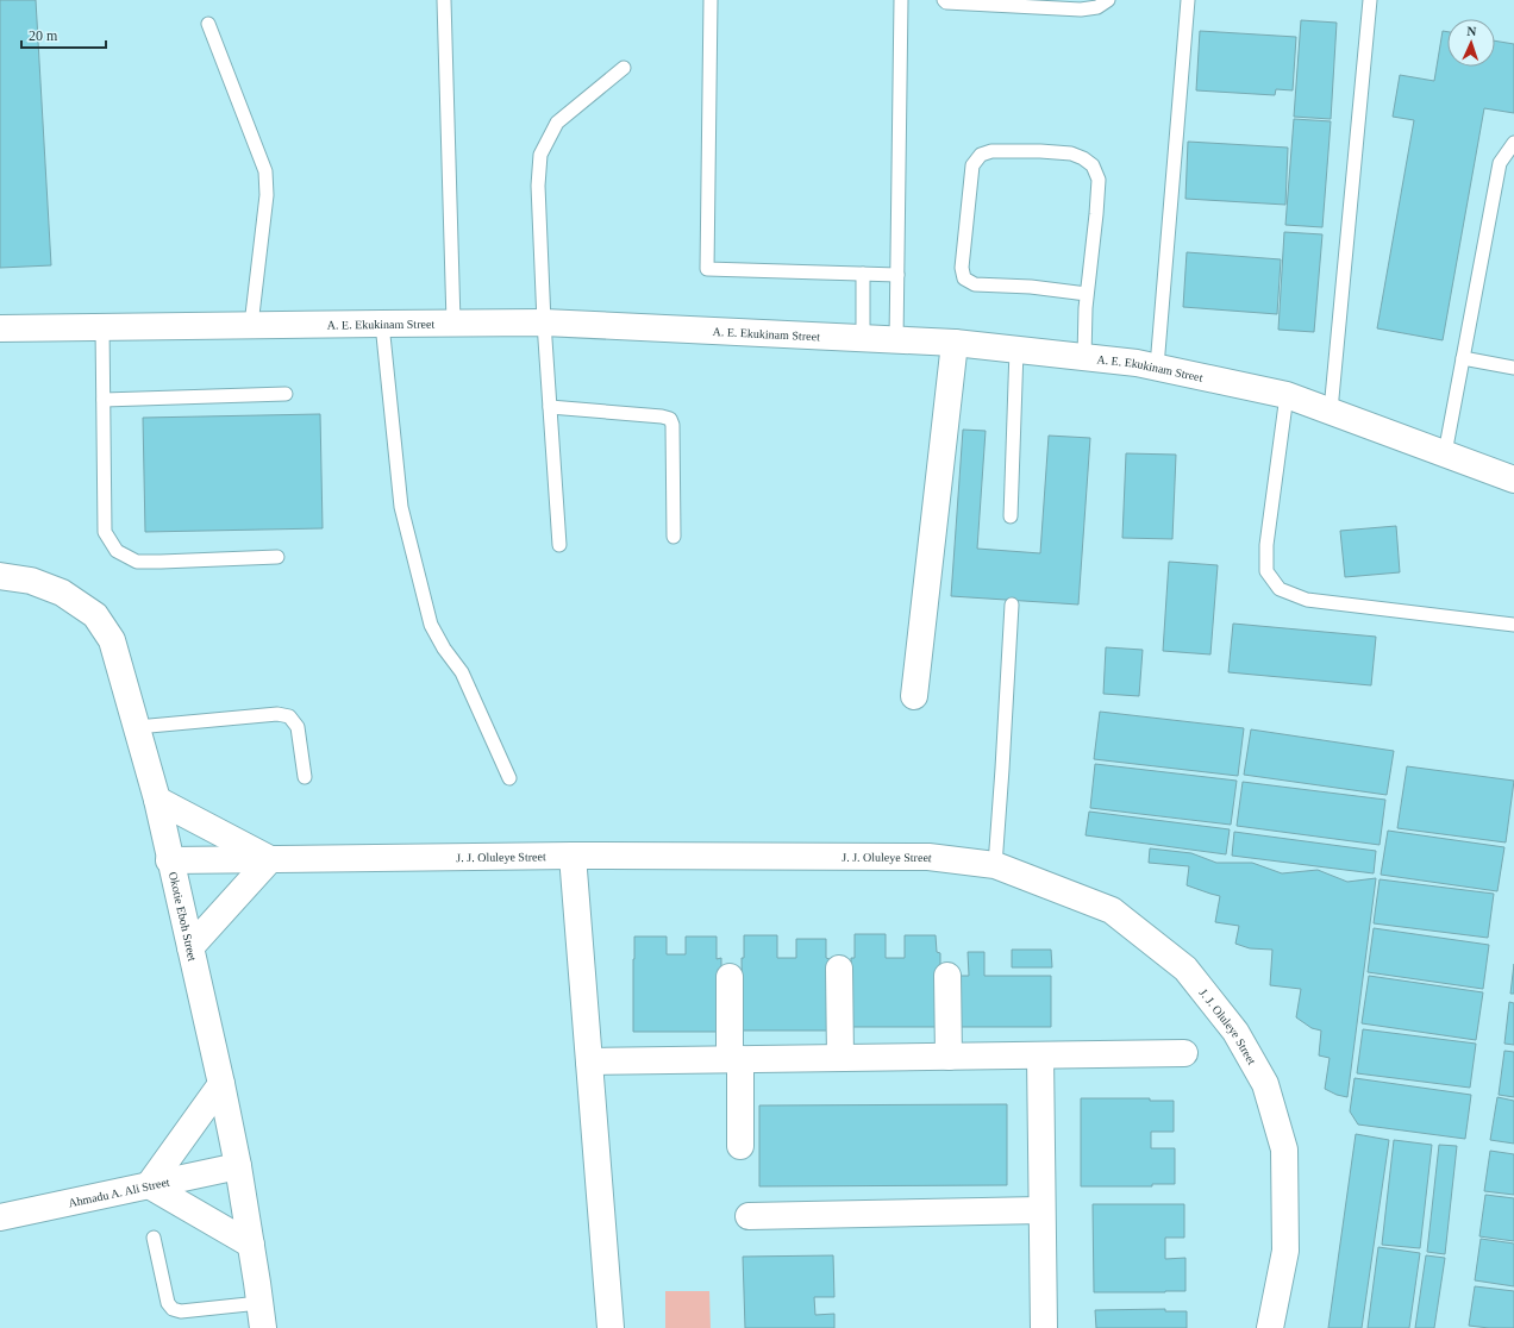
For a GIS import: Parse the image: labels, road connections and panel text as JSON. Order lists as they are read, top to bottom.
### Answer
{
  "streets": {
    "street": [
      "A. E. Ekukinam Street",
      "J. J. Oluleye Street",
      "Okotie Eboh Street",
      "Ahmadu A. Ali Street"
    ]
  },
  "crossings": [
    ["J. J. Oluleye Street", "Okotie Eboh Street"],
    ["Okotie Eboh Street", "Ahmadu A. Ali Street"]
  ],
  "scale_bar": "20 m",
  "north": "top"
}
